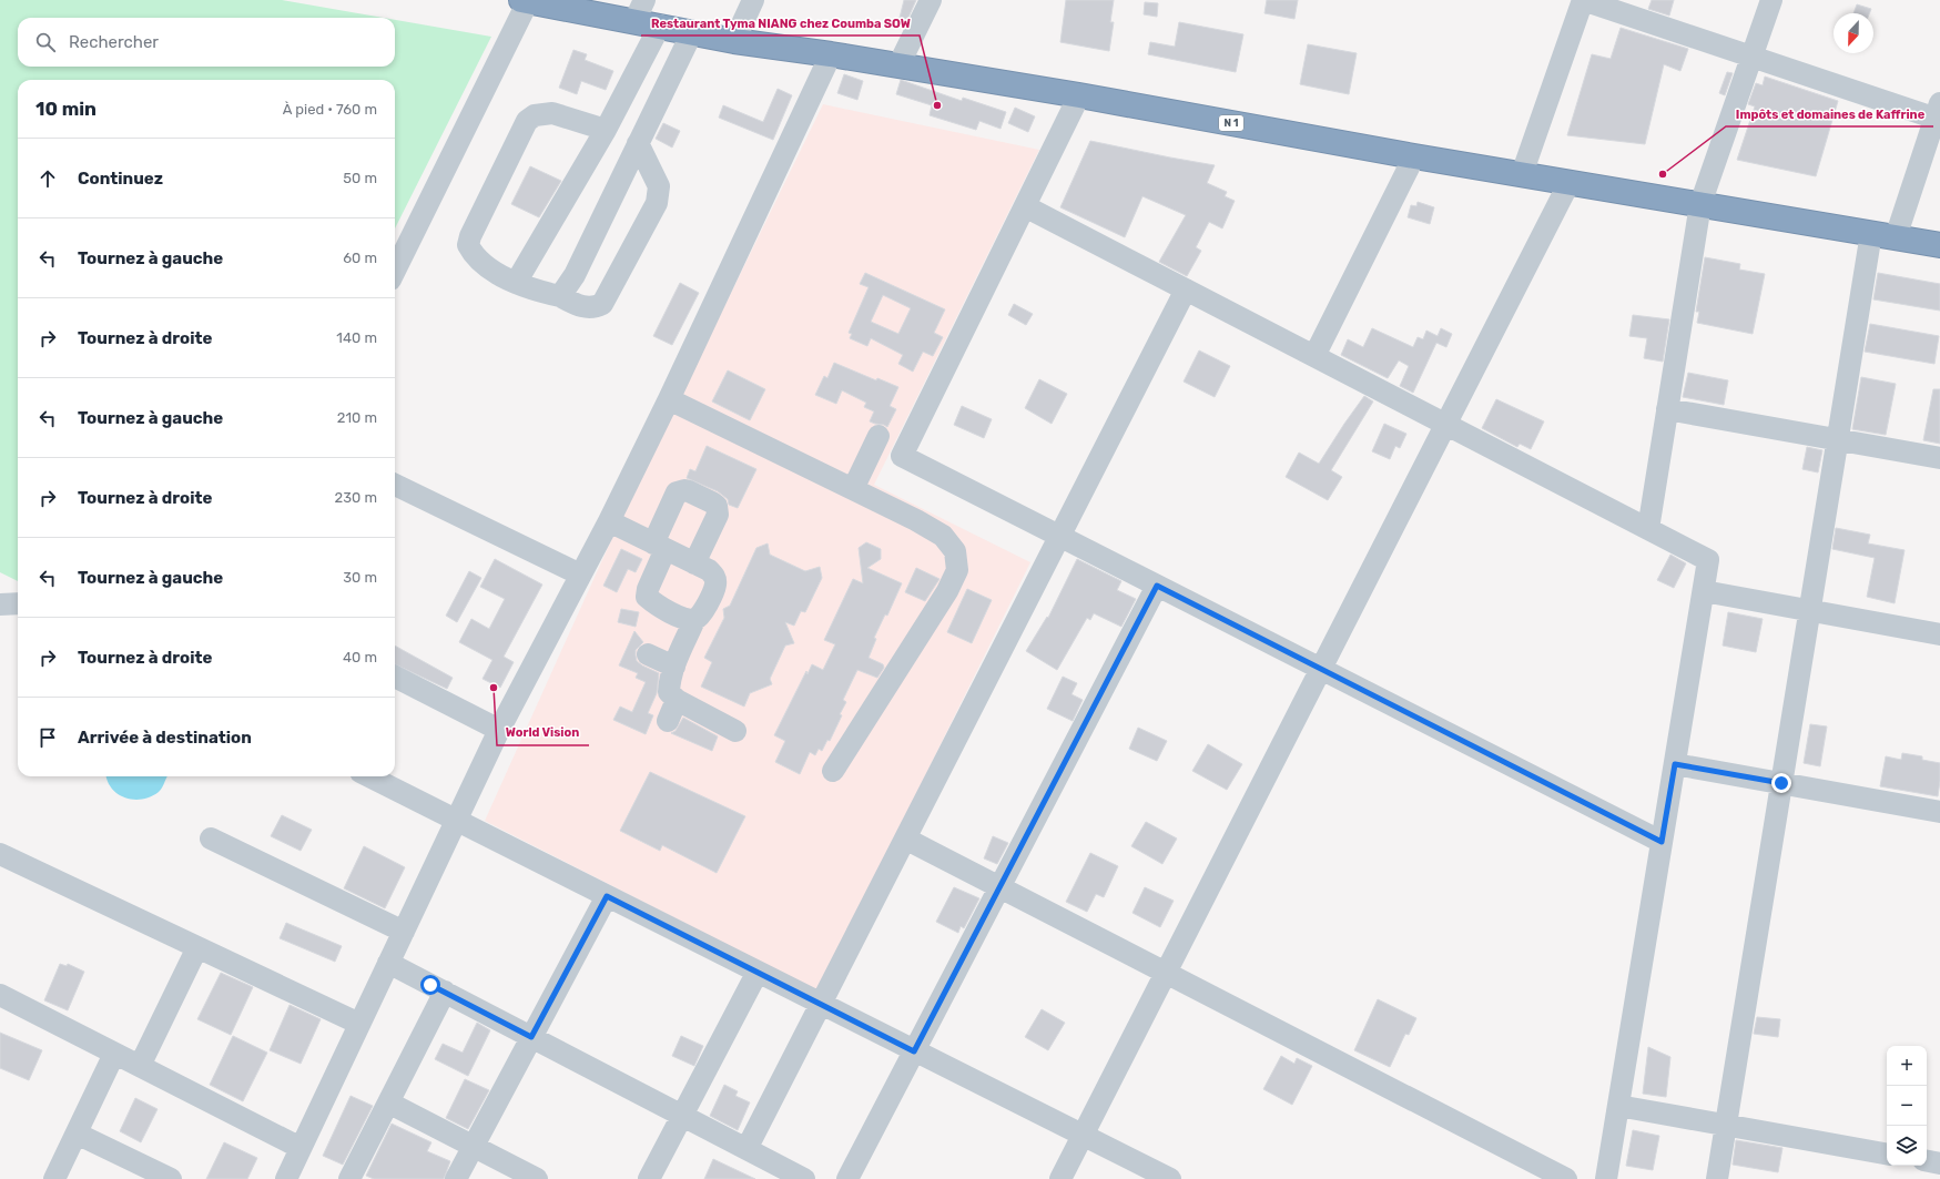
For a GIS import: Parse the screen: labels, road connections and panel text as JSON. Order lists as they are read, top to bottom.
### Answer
{
  "streets": {
    "highway": ["N 1"]
  },
  "places": ["Restaurant Tyma NIANG chez Coumba SOW", "Impôts et domaines de Kaffrine", "World Vision"],
  "north": "bottom",
  "page": {
    "search": "Rechercher",
    "heading": ["10 min", "À pied · 760 m"],
    "list": [
      ["Continuez", "50 m"],
      ["Tournez à gauche", "60 m"],
      ["Tournez à droite", "140 m"],
      ["Tournez à gauche", "210 m"],
      ["Tournez à droite", "230 m"],
      ["Tournez à gauche", "30 m"],
      ["Tournez à droite", "40 m"],
      "Arrivée à destination"
    ],
    "map_buttons": ["+", "−"]
  }
}
